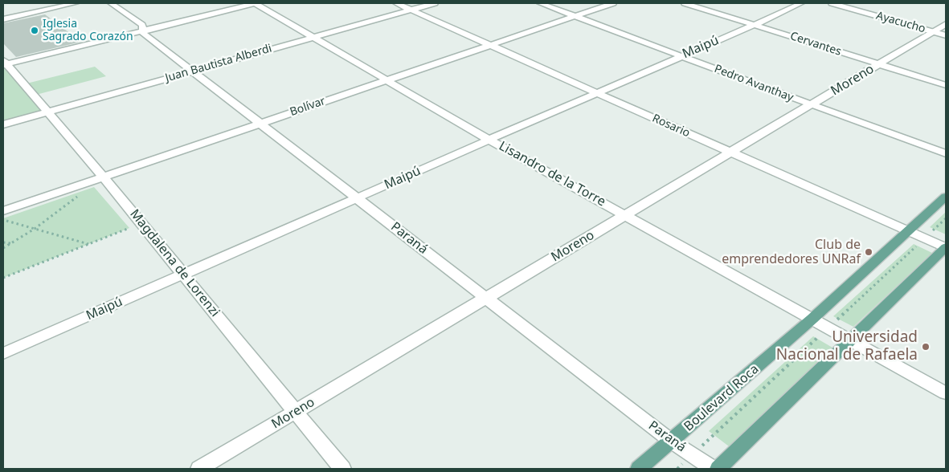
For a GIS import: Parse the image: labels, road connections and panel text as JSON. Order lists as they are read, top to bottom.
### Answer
{
  "streets": {
    "main road": ["Boulevard Roca"],
    "street": [
      "Ayacucho",
      "Cervantes",
      "Maipú",
      "Juan Bautista Alberdi",
      "Moreno",
      "Pedro Avanthay",
      "Bolívar",
      "Rosario",
      "Lisandro de la Torre",
      "Paraná",
      "Magdalena de Lorenzi"
    ]
  },
  "crossings": [
    ["Ayacucho", "Moreno"],
    ["Cervantes", "Maipú"],
    ["Cervantes", "Moreno"],
    ["Maipú", "Pedro Avanthay"],
    ["Maipú", "Rosario"],
    ["Maipú", "Lisandro de la Torre"],
    ["Maipú", "Paraná"],
    ["Maipú", "Magdalena de Lorenzi"],
    ["Juan Bautista Alberdi", "Rosario"],
    ["Juan Bautista Alberdi", "Lisandro de la Torre"],
    ["Juan Bautista Alberdi", "Paraná"],
    ["Juan Bautista Alberdi", "Magdalena de Lorenzi"],
    ["Moreno", "Pedro Avanthay"],
    ["Moreno", "Rosario"],
    ["Moreno", "Lisandro de la Torre"],
    ["Moreno", "Paraná"],
    ["Moreno", "Magdalena de Lorenzi"],
    ["Pedro Avanthay", "Bolívar"],
    ["Bolívar", "Rosario"],
    ["Bolívar", "Lisandro de la Torre"],
    ["Bolívar", "Paraná"],
    ["Bolívar", "Magdalena de Lorenzi"],
    ["Rosario", "Boulevard Roca"],
    ["Lisandro de la Torre", "Boulevard Roca"],
    ["Paraná", "Boulevard Roca"]
  ],
  "places": ["Iglesia Sagrado Corazón", "Club de emprendedores UNRaf", "Universidad Nacional de Rafaela"]
}
